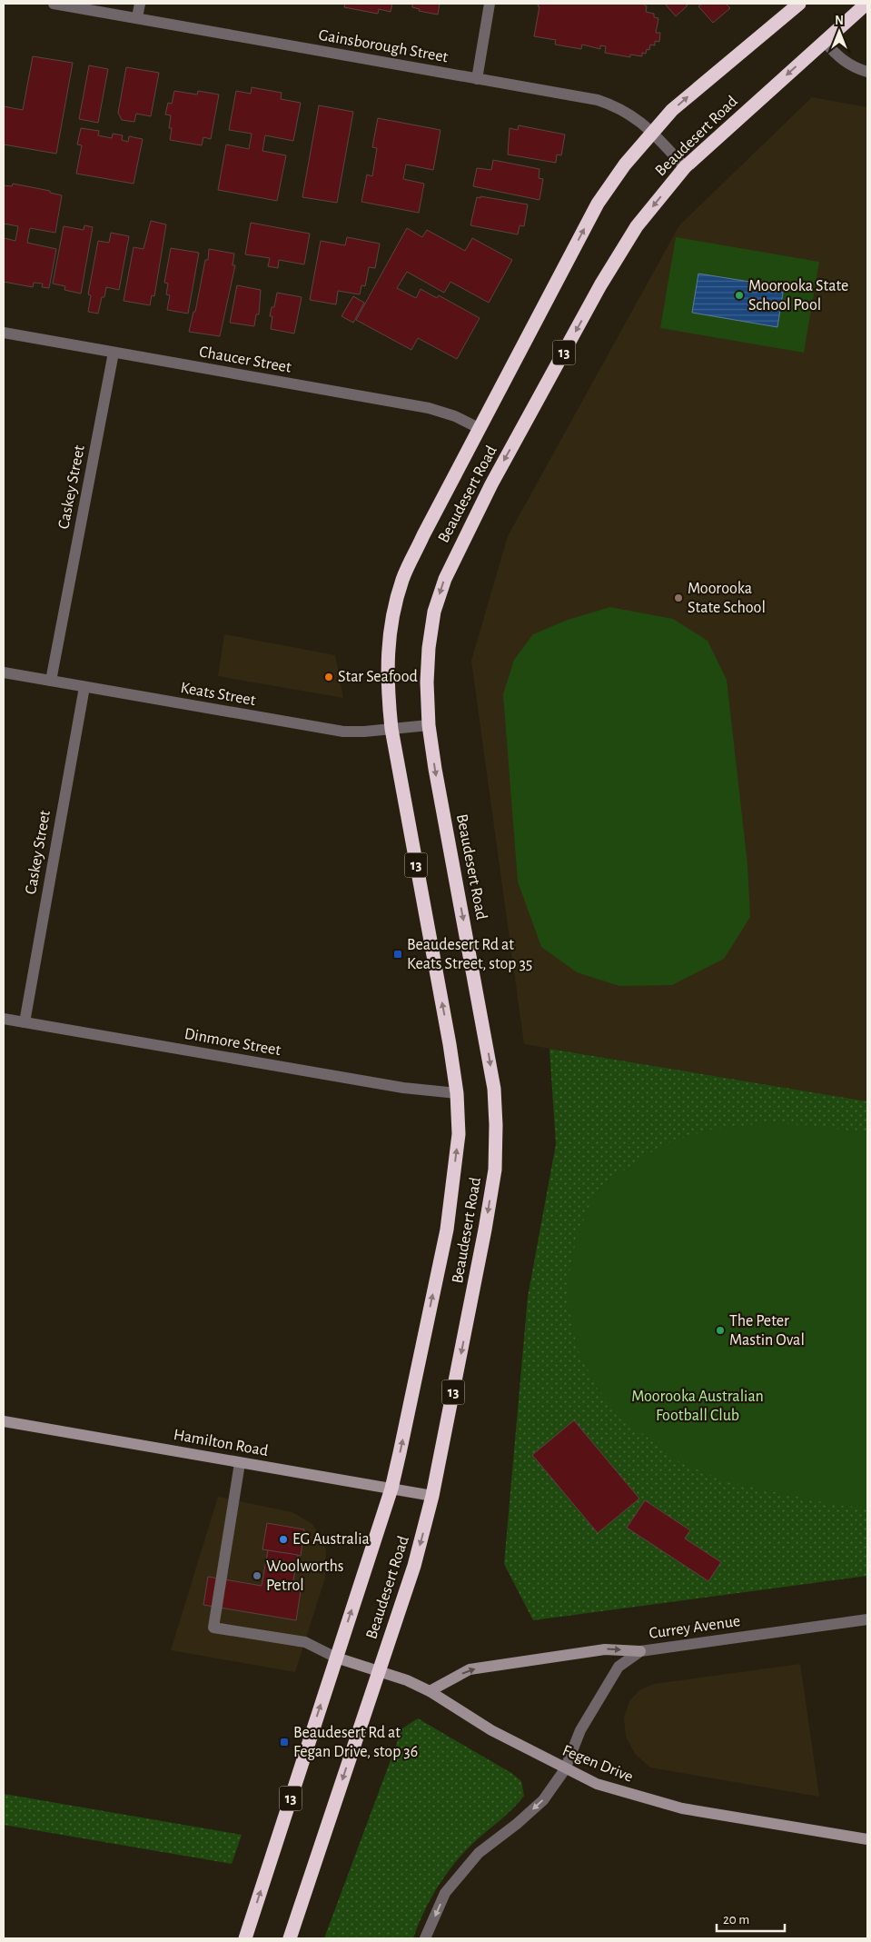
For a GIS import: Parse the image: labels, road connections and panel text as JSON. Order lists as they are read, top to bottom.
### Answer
{
  "streets": {
    "highway": ["Beaudesert Road", "13"],
    "street": [
      "Gainsborough Street",
      "Chaucer Street",
      "Caskey Street",
      "Keats Street",
      "Dinmore Street",
      "Hamilton Road",
      "Currey Avenue",
      "Fegen Drive"
    ]
  },
  "crossings": [
    ["Gainsborough Street", "Beaudesert Road"],
    ["Beaudesert Road", "Chaucer Street"],
    ["Beaudesert Road", "Keats Street"],
    ["Beaudesert Road", "Dinmore Street"],
    ["Beaudesert Road", "Hamilton Road"],
    ["Beaudesert Road", "Fegen Drive"],
    ["Chaucer Street", "Caskey Street"],
    ["Caskey Street", "Keats Street"],
    ["Caskey Street", "Dinmore Street"],
    ["Currey Avenue", "Fegen Drive"]
  ],
  "parks": ["Moorooka Australian Football Club"],
  "places": {
    "other": [
      "Moorooka State School Pool",
      "Moorooka State School",
      "Star Seafood",
      "The Peter Mastin Oval",
      "EG Australia",
      "Woolworths Petrol"
    ],
    "transit": ["Beaudesert Rd at Keats Street, stop 35", "Beaudesert Rd at Fegan Drive, stop 36"]
  },
  "scale_bar": "20 m",
  "north": "top"
}
